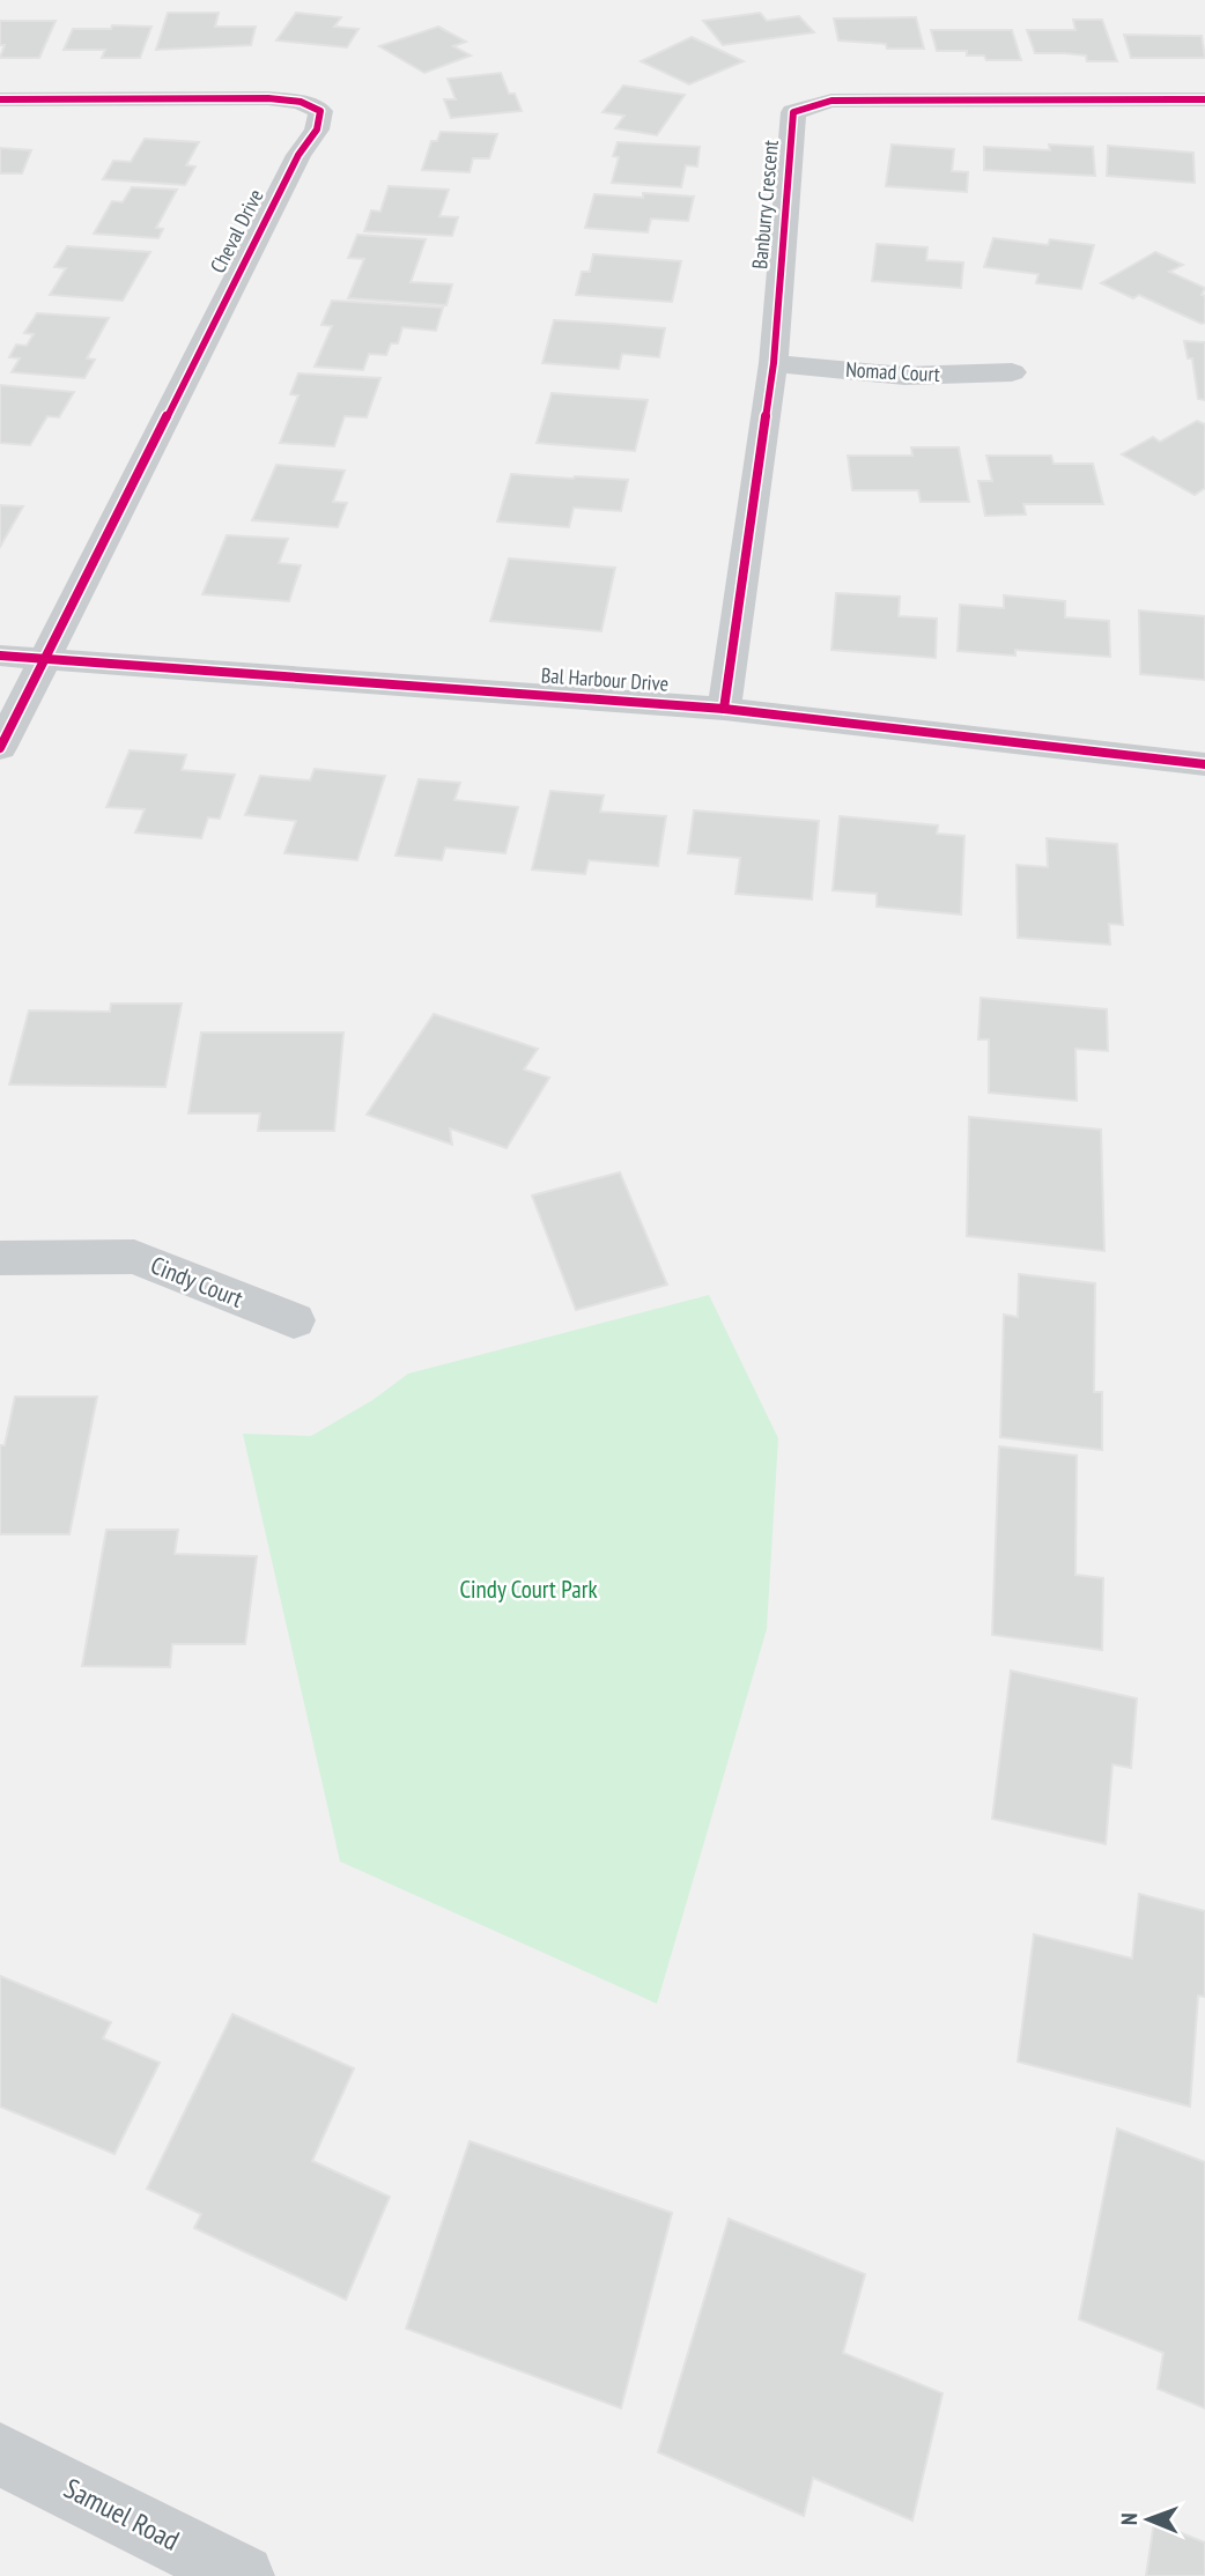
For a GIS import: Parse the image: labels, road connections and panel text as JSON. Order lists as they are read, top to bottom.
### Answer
{
  "streets": {
    "street": [
      "Banburry Crescent",
      "Cheval Drive",
      "Nomad Court",
      "Bal Harbour Drive",
      "Cindy Court",
      "Samuel Road"
    ]
  },
  "crossings": [
    ["Banburry Crescent", "Nomad Court"],
    ["Banburry Crescent", "Bal Harbour Drive"],
    ["Cheval Drive", "Bal Harbour Drive"]
  ],
  "parks": ["Cindy Court Park"],
  "north": "left"
}
